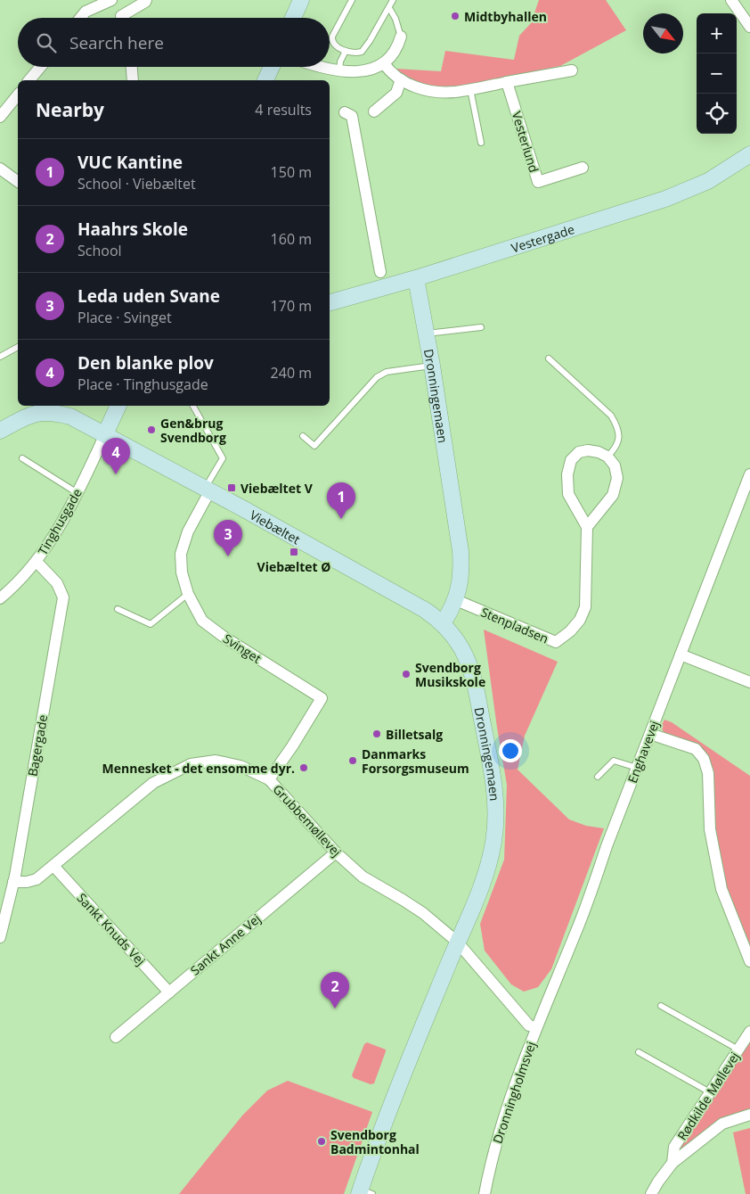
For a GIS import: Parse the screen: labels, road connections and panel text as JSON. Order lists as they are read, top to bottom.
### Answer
{
  "streets": {
    "street": [
      "Vesterlund",
      "Vestergade",
      "Dronningemaen",
      "Tinghusgade",
      "Viebæltet",
      "Stenpladsen",
      "Svinget",
      "Bagergade",
      "Enghavevej",
      "Grubbemøllevej",
      "Sankt Knuds Vej",
      "Sankt Anne Vej",
      "Dronningholmsvej",
      "Rødkilde Møllevej"
    ]
  },
  "crossings": [
    ["Vestergade", "Dronningemaen"],
    ["Dronningemaen", "Viebæltet"],
    ["Dronningemaen", "Stenpladsen"],
    ["Dronningemaen", "Grubbemøllevej"],
    ["Dronningemaen", "Dronningholmsvej"],
    ["Tinghusgade", "Viebæltet"],
    ["Tinghusgade", "Bagergade"],
    ["Viebæltet", "Svinget"],
    ["Svinget", "Grubbemøllevej"],
    ["Bagergade", "Grubbemøllevej"],
    ["Enghavevej", "Dronningholmsvej"],
    ["Grubbemøllevej", "Sankt Knuds Vej"],
    ["Grubbemøllevej", "Sankt Anne Vej"],
    ["Grubbemøllevej", "Dronningholmsvej"],
    ["Sankt Knuds Vej", "Sankt Anne Vej"]
  ],
  "places": {
    "other": [
      "Midtbyhallen",
      "Gen&brug Svendborg",
      "Svendborg Musikskole",
      "Billetsalg",
      "Danmarks Forsorgsmuseum",
      "Mennesket - det ensomme dyr.",
      "Svendborg Badmintonhal"
    ],
    "transit": ["Viebæltet V", "Viebæltet Ø"]
  },
  "north": "bottom right",
  "page": {
    "map_buttons": ["+", "−"],
    "search": "Search here",
    "heading": ["Nearby", "4 results"],
    "list": [
      {
        "mark": "1",
        "name": "VUC Kantine",
        "note": "School · Viebæltet",
        "value": "150 m"
      },
      {
        "mark": "2",
        "name": "Haahrs Skole",
        "note": "School",
        "value": "160 m"
      },
      {
        "mark": "3",
        "name": "Leda uden Svane",
        "note": "Place · Svinget",
        "value": "170 m"
      },
      {
        "mark": "4",
        "name": "Den blanke plov",
        "note": "Place · Tinghusgade",
        "value": "240 m"
      }
    ],
    "pins": [
      "4",
      "1",
      "3",
      "2"
    ]
  }
}
